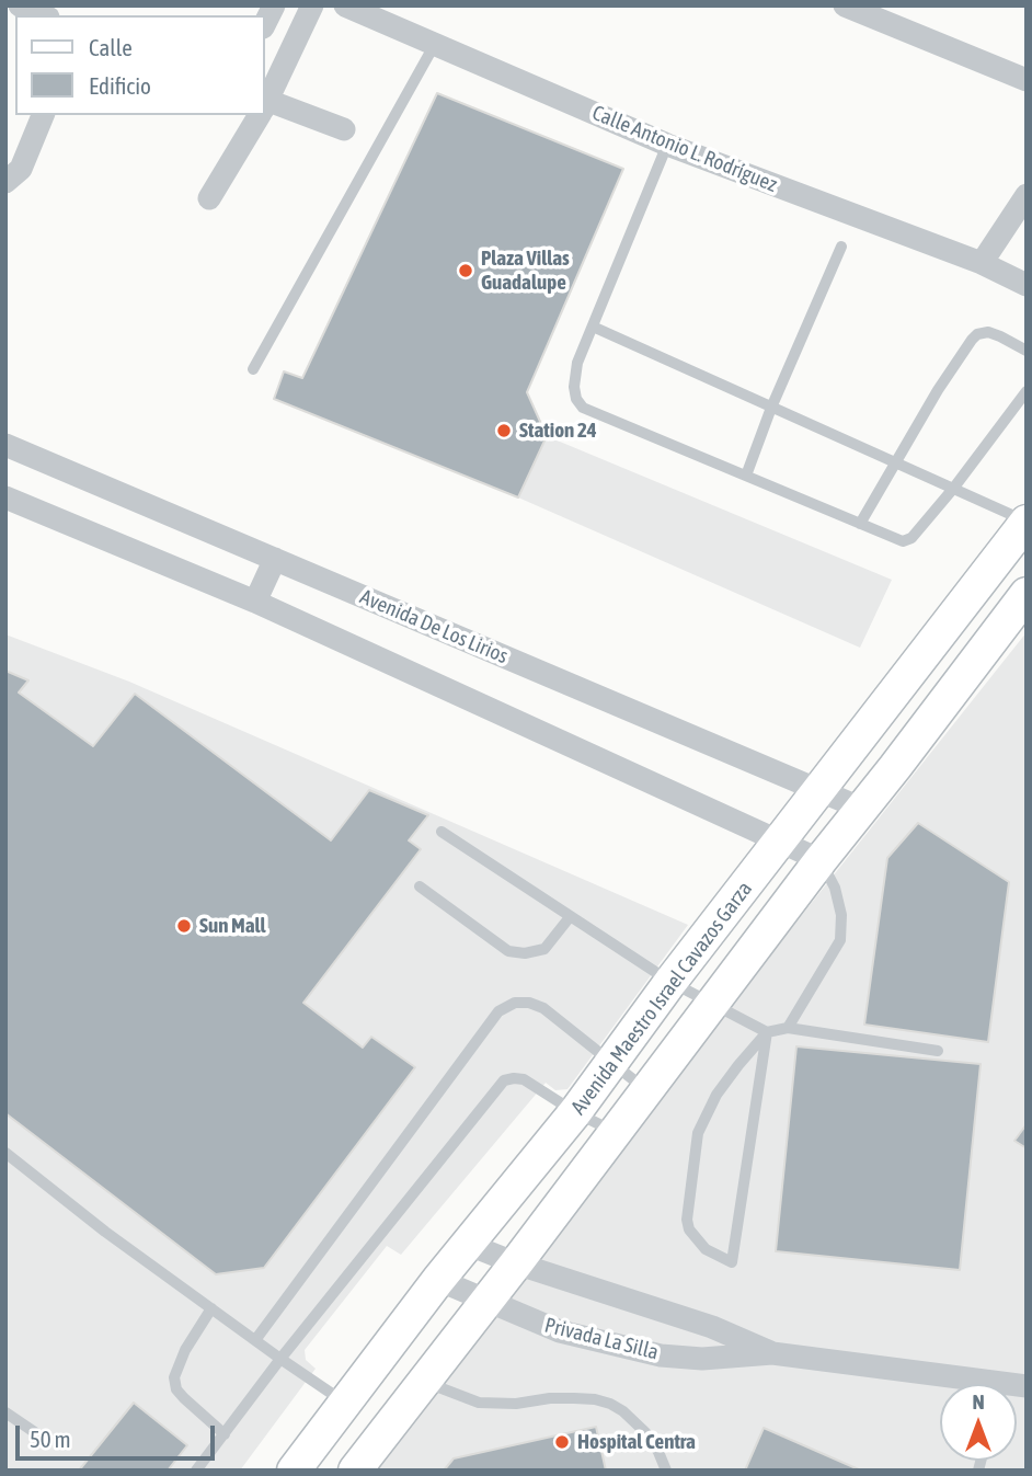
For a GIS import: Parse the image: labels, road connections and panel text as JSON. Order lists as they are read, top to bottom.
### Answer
{
  "streets": {
    "main road": ["Avenida Maestro Israel Cavazos Garza"],
    "street": ["Calle Antonio L. Rodríguez", "Avenida De Los Lirios", "Privada La Silla"]
  },
  "crossings": [
    ["Avenida De Los Lirios", "Avenida Maestro Israel Cavazos Garza"],
    ["Avenida Maestro Israel Cavazos Garza", "Privada La Silla"]
  ],
  "places": [
    "Plaza Villas Guadalupe",
    "Station 24",
    "Sun Mall",
    "Hospital Centra"
  ],
  "legend": ["Calle", "Edificio"],
  "scale_bar": "50 m",
  "north": "top"
}
